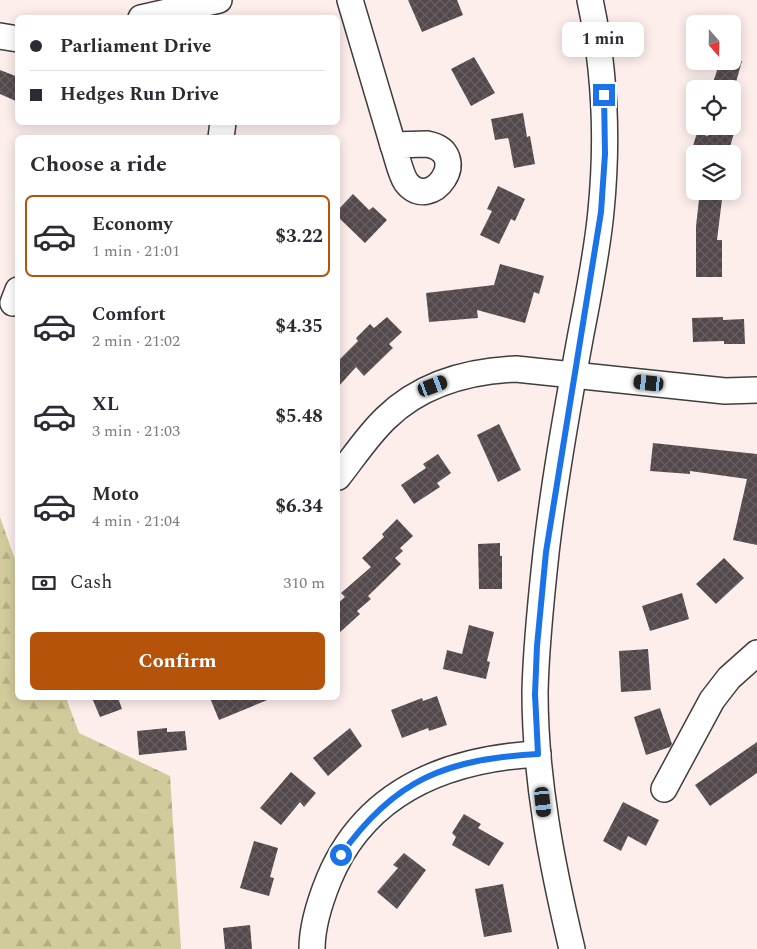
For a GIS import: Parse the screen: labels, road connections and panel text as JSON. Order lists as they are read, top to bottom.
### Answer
{
  "north": "bottom",
  "page": {
    "banner": ["Parliament Drive", "Hedges Run Drive"],
    "bubble": "1 min",
    "heading": "Choose a ride",
    "list": [
      {
        "name": "Economy",
        "note": "1 min · 21:01",
        "value": "$3.22"
      },
      {
        "name": "Comfort",
        "note": "2 min · 21:02",
        "value": "$4.35"
      },
      {
        "name": "XL",
        "note": "3 min · 21:03",
        "value": "$5.48"
      },
      {
        "name": "Moto",
        "note": "4 min · 21:04",
        "value": "$6.34"
      }
    ],
    "pay": ["Cash", "310 m"],
    "buttons": "Confirm"
  }
}
